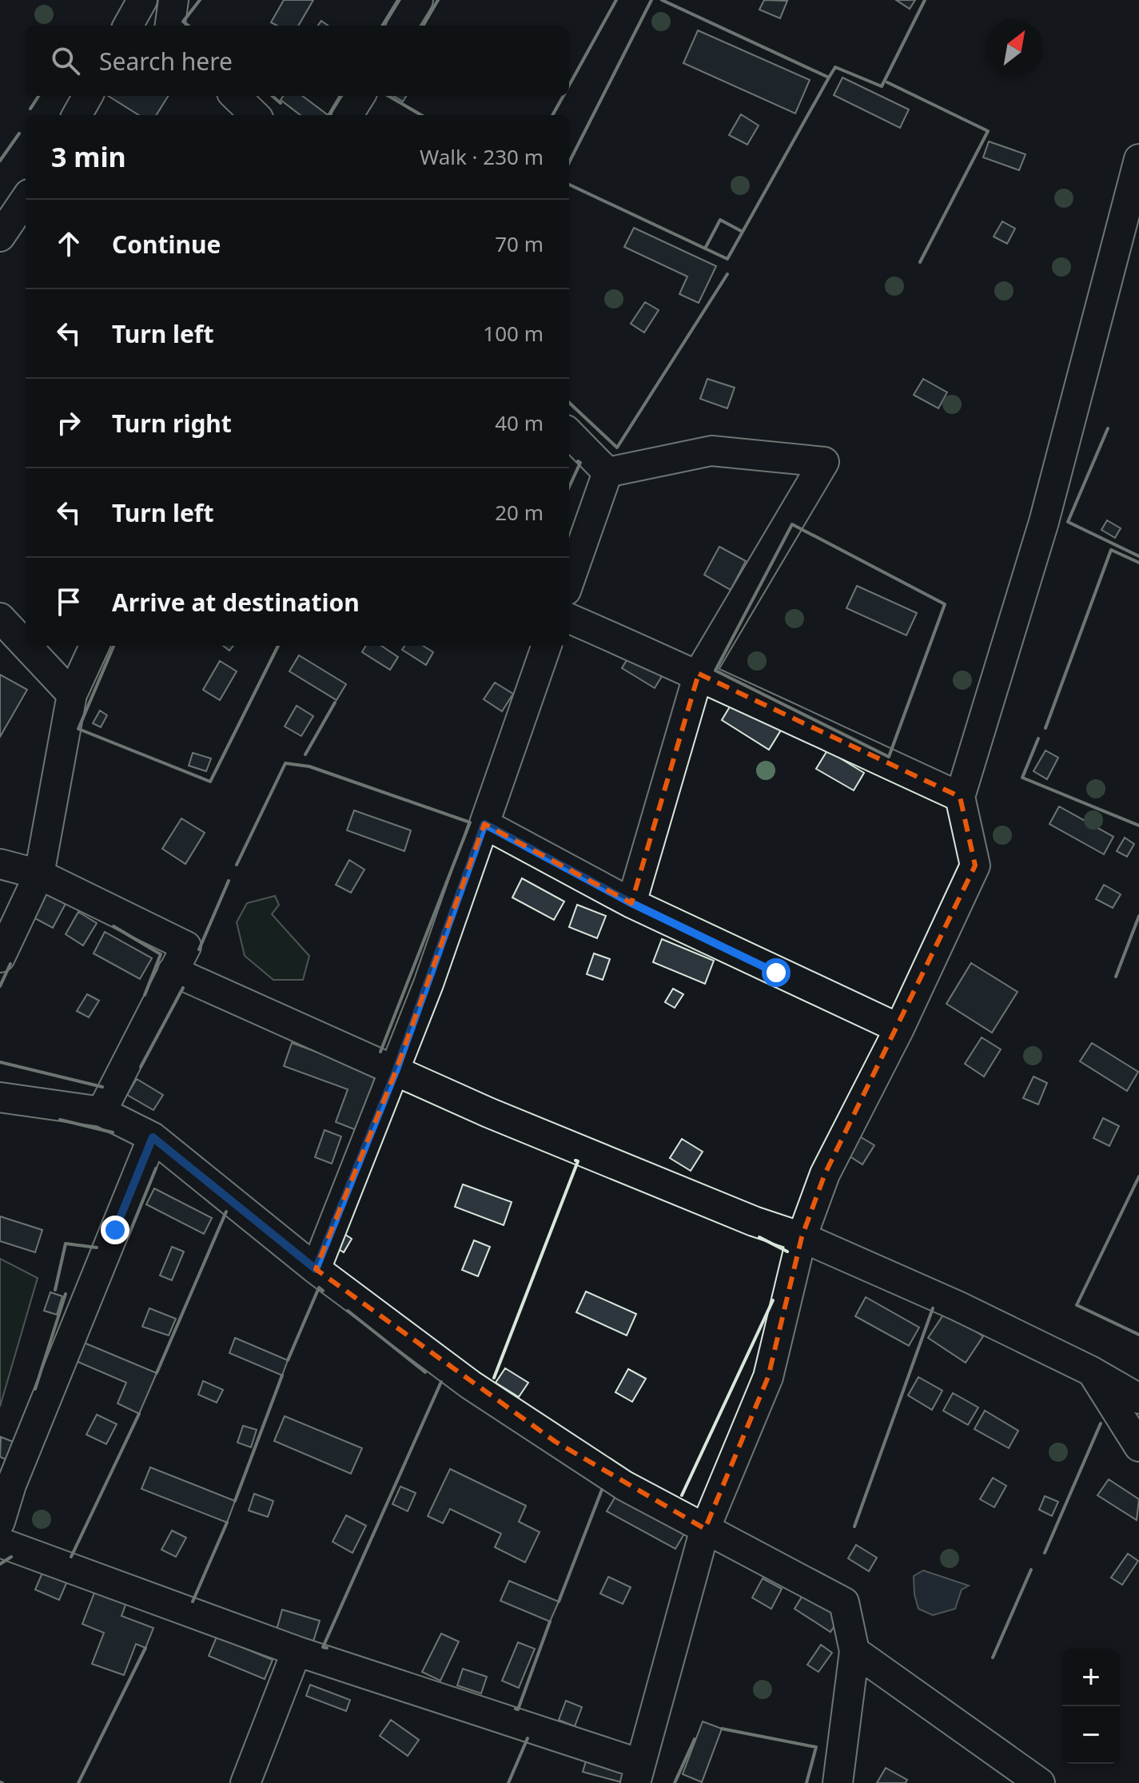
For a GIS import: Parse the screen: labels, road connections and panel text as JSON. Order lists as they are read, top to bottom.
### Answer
{
  "north": "top right",
  "page": {
    "search": "Search here",
    "heading": ["3 min", "Walk · 230 m"],
    "list": [
      ["Continue", "70 m"],
      ["Turn left", "100 m"],
      ["Turn right", "40 m"],
      ["Turn left", "20 m"],
      "Arrive at destination"
    ],
    "map_buttons": ["+", "−"]
  }
}
